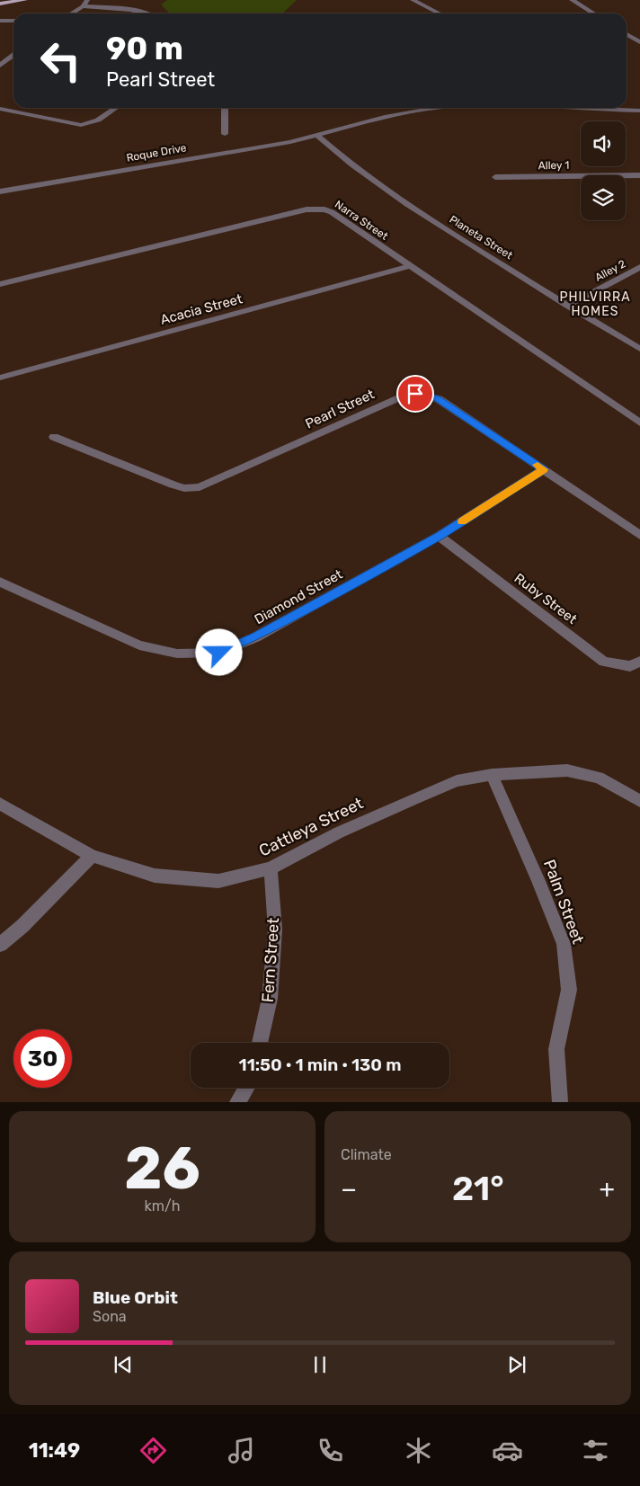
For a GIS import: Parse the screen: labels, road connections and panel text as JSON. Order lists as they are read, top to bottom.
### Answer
{
  "streets": {
    "street": [
      "Roque Drive",
      "Alley 1",
      "Narra Street",
      "Planeta Street",
      "Alley 2",
      "Acacia Street",
      "Pearl Street",
      "Diamond Street",
      "Ruby Street",
      "Cattleya Street",
      "Palm Street",
      "Fern Street"
    ]
  },
  "crossings": [
    ["Roque Drive", "Planeta Street"],
    ["Narra Street", "Acacia Street"],
    ["Planeta Street", "Alley 2"],
    ["Pearl Street", "Diamond Street"],
    ["Diamond Street", "Ruby Street"],
    ["Cattleya Street", "Palm Street"],
    ["Cattleya Street", "Fern Street"]
  ],
  "districts": ["PHILVIRRA HOMES"],
  "page": {
    "turn": ["90 m", "Pearl Street"],
    "limit": "30",
    "trip": "11:50 · 1 min · 130 m",
    "tile": [
      ["26", "km/h"],
      "Climate"
    ],
    "heat": ["−", "21°", "+"],
    "song": ["Blue Orbit", "Sona"],
    "tabs": "11:49"
  }
}
